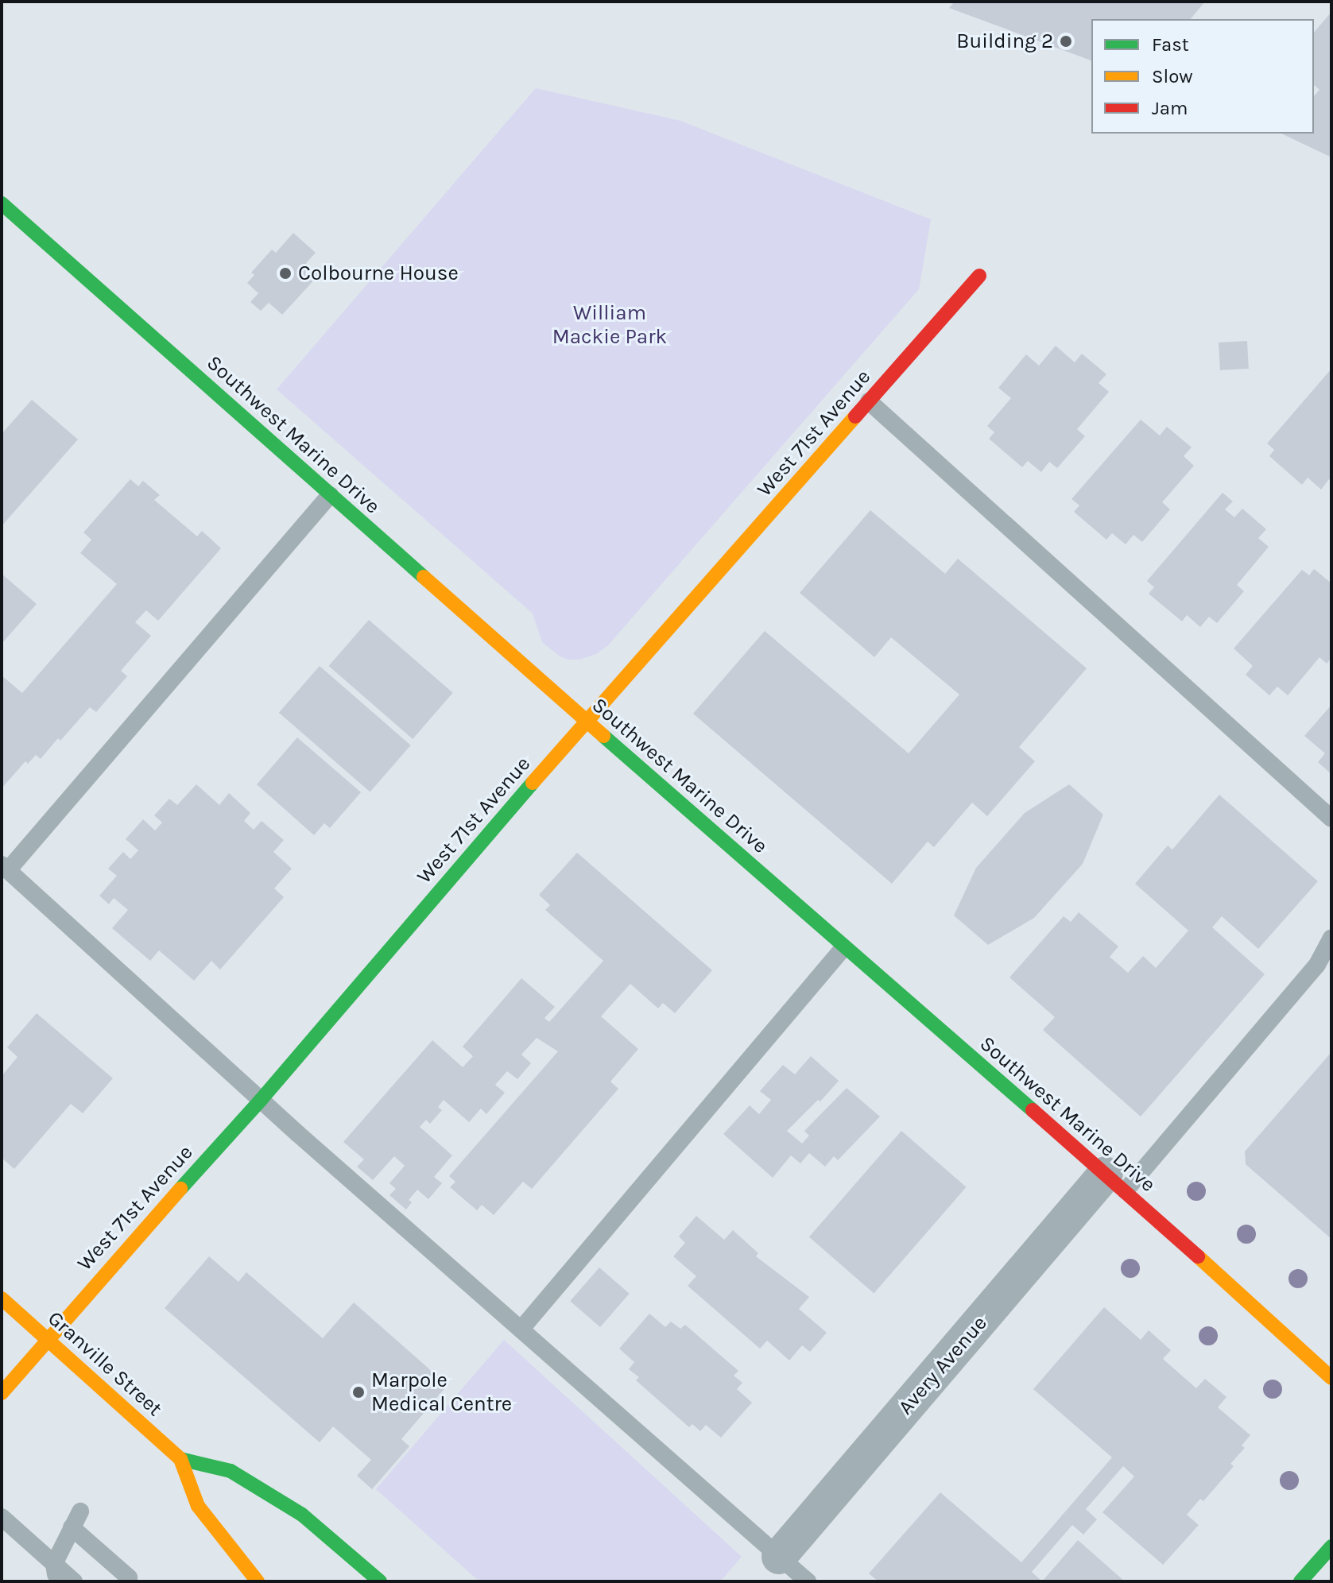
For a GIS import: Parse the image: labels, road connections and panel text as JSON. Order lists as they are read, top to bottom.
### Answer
{
  "streets": {
    "street": [
      "West 71st Avenue",
      "Southwest Marine Drive",
      "Granville Street",
      "Avery Avenue"
    ]
  },
  "crossings": [
    ["West 71st Avenue", "Southwest Marine Drive"],
    ["West 71st Avenue", "Granville Street"],
    ["Southwest Marine Drive", "Avery Avenue"]
  ],
  "parks": ["William Mackie Park"],
  "places": ["Building 2", "Colbourne House", "Marpole Medical Centre"],
  "legend": ["Fast", "Slow", "Jam"]
}
